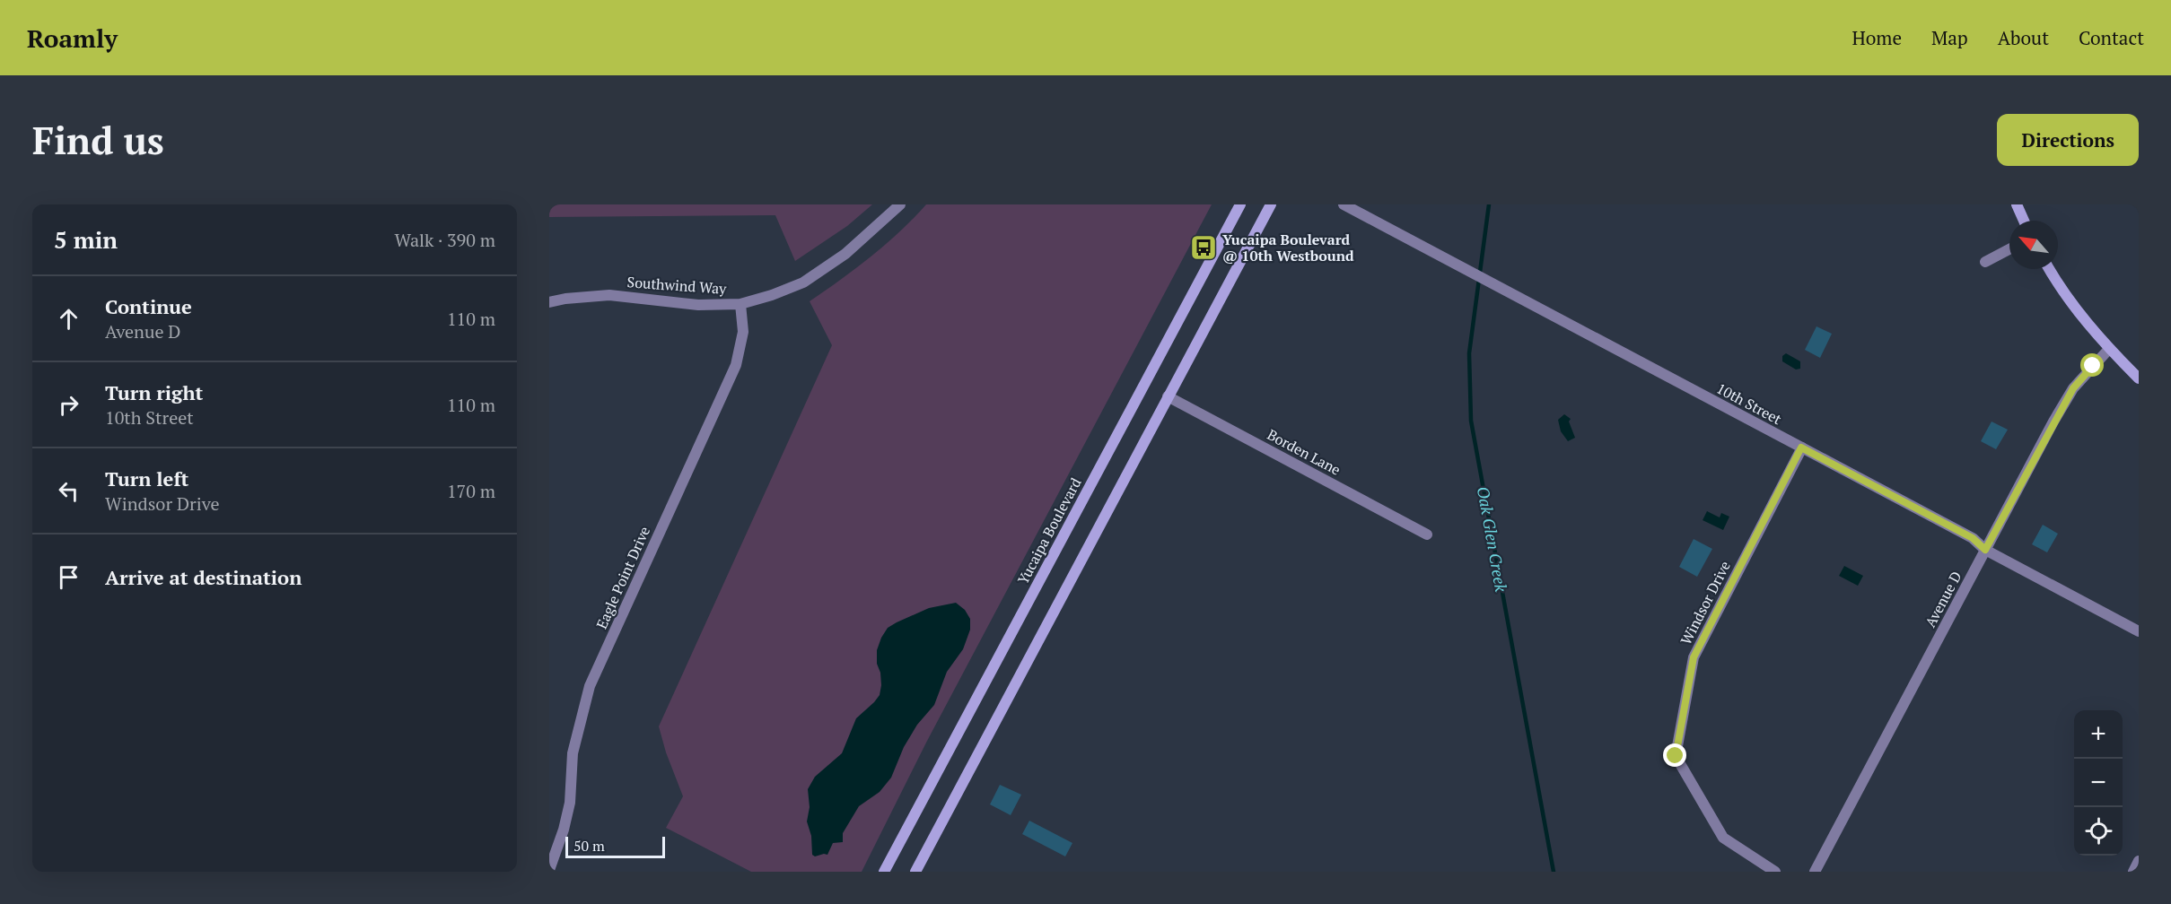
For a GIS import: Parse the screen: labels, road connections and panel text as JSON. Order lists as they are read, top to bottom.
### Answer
{
  "streets": {
    "main road": ["Yucaipa Boulevard"],
    "street": [
      "Southwind Way",
      "10th Street",
      "Borden Lane",
      "Eagle Point Drive",
      "Avenue D",
      "Windsor Drive"
    ]
  },
  "crossings": [
    ["Southwind Way", "Eagle Point Drive"],
    ["10th Street", "Avenue D"],
    ["10th Street", "Windsor Drive"]
  ],
  "water": ["Oak Glen Creek"],
  "places": {
    "bus stop": ["Yucaipa Boulevard @ 10th Westbound"]
  },
  "scale_bar": "50 m",
  "north": "top left",
  "page": {
    "header": "Roamly",
    "nav": [
      "Home",
      "Map",
      "About",
      "Contact"
    ],
    "buttons": "Directions",
    "title": "Find us",
    "heading": ["5 min", "Walk · 390 m"],
    "list": [
      ["Continue", "Avenue D", "110 m"],
      ["Turn right", "10th Street", "110 m"],
      ["Turn left", "Windsor Drive", "170 m"],
      "Arrive at destination"
    ],
    "map_buttons": ["+", "−"],
    "scale": "50 m"
  }
}
